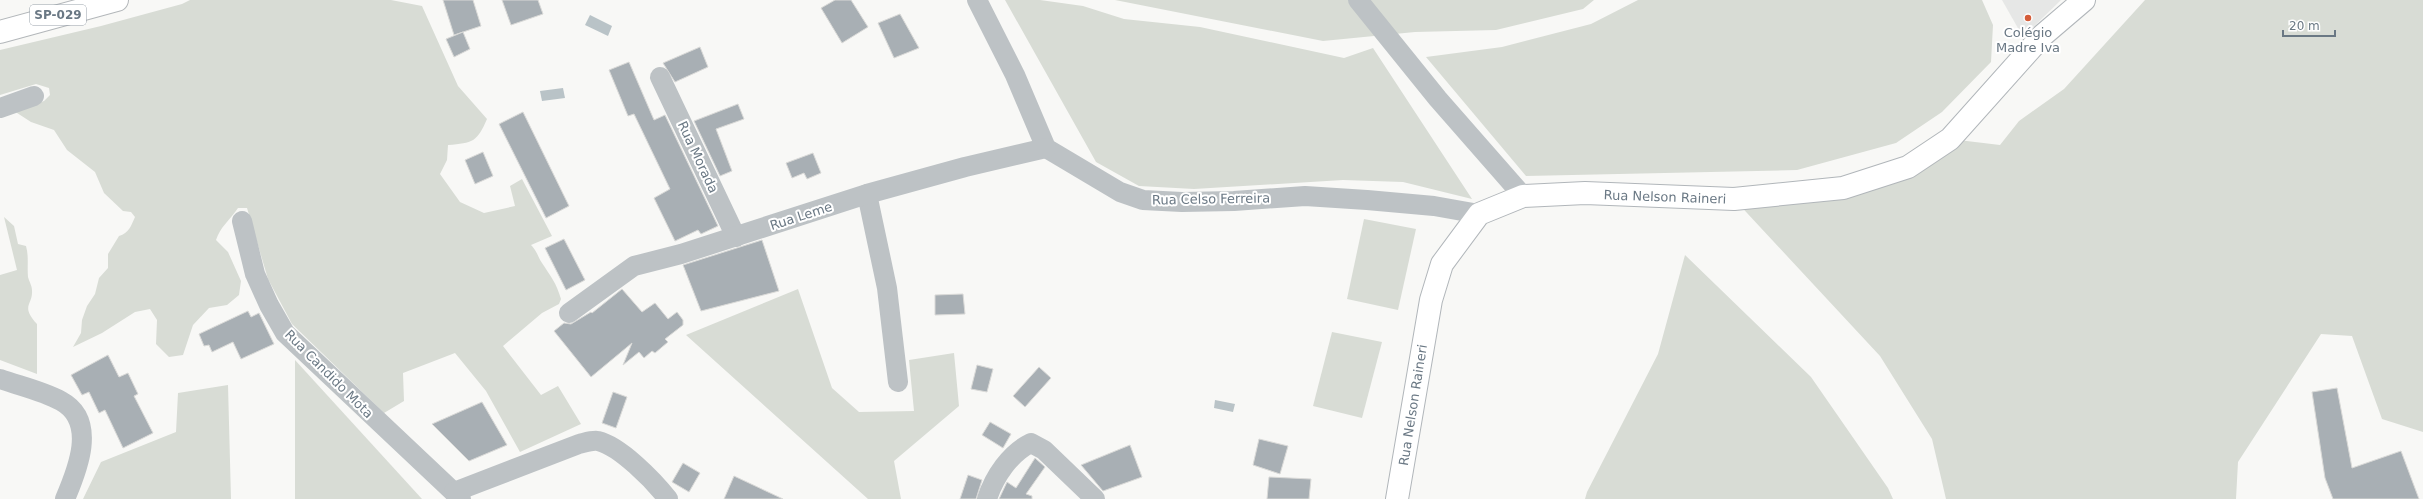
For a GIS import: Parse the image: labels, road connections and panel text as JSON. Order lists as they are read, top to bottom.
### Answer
{
  "streets": {
    "main road": ["SP-029", "Rua Nelson Raineri"],
    "street": [
      "Rua Morada",
      "Rua Celso Ferreira",
      "Rua Leme",
      "Rua Candido Mota"
    ]
  },
  "crossings": [
    ["Rua Morada", "Rua Leme"],
    ["Rua Nelson Raineri", "Rua Celso Ferreira"],
    ["Rua Celso Ferreira", "Rua Leme"]
  ],
  "places": ["Colégio Madre Iva"],
  "scale_bar": "20 m"
}
